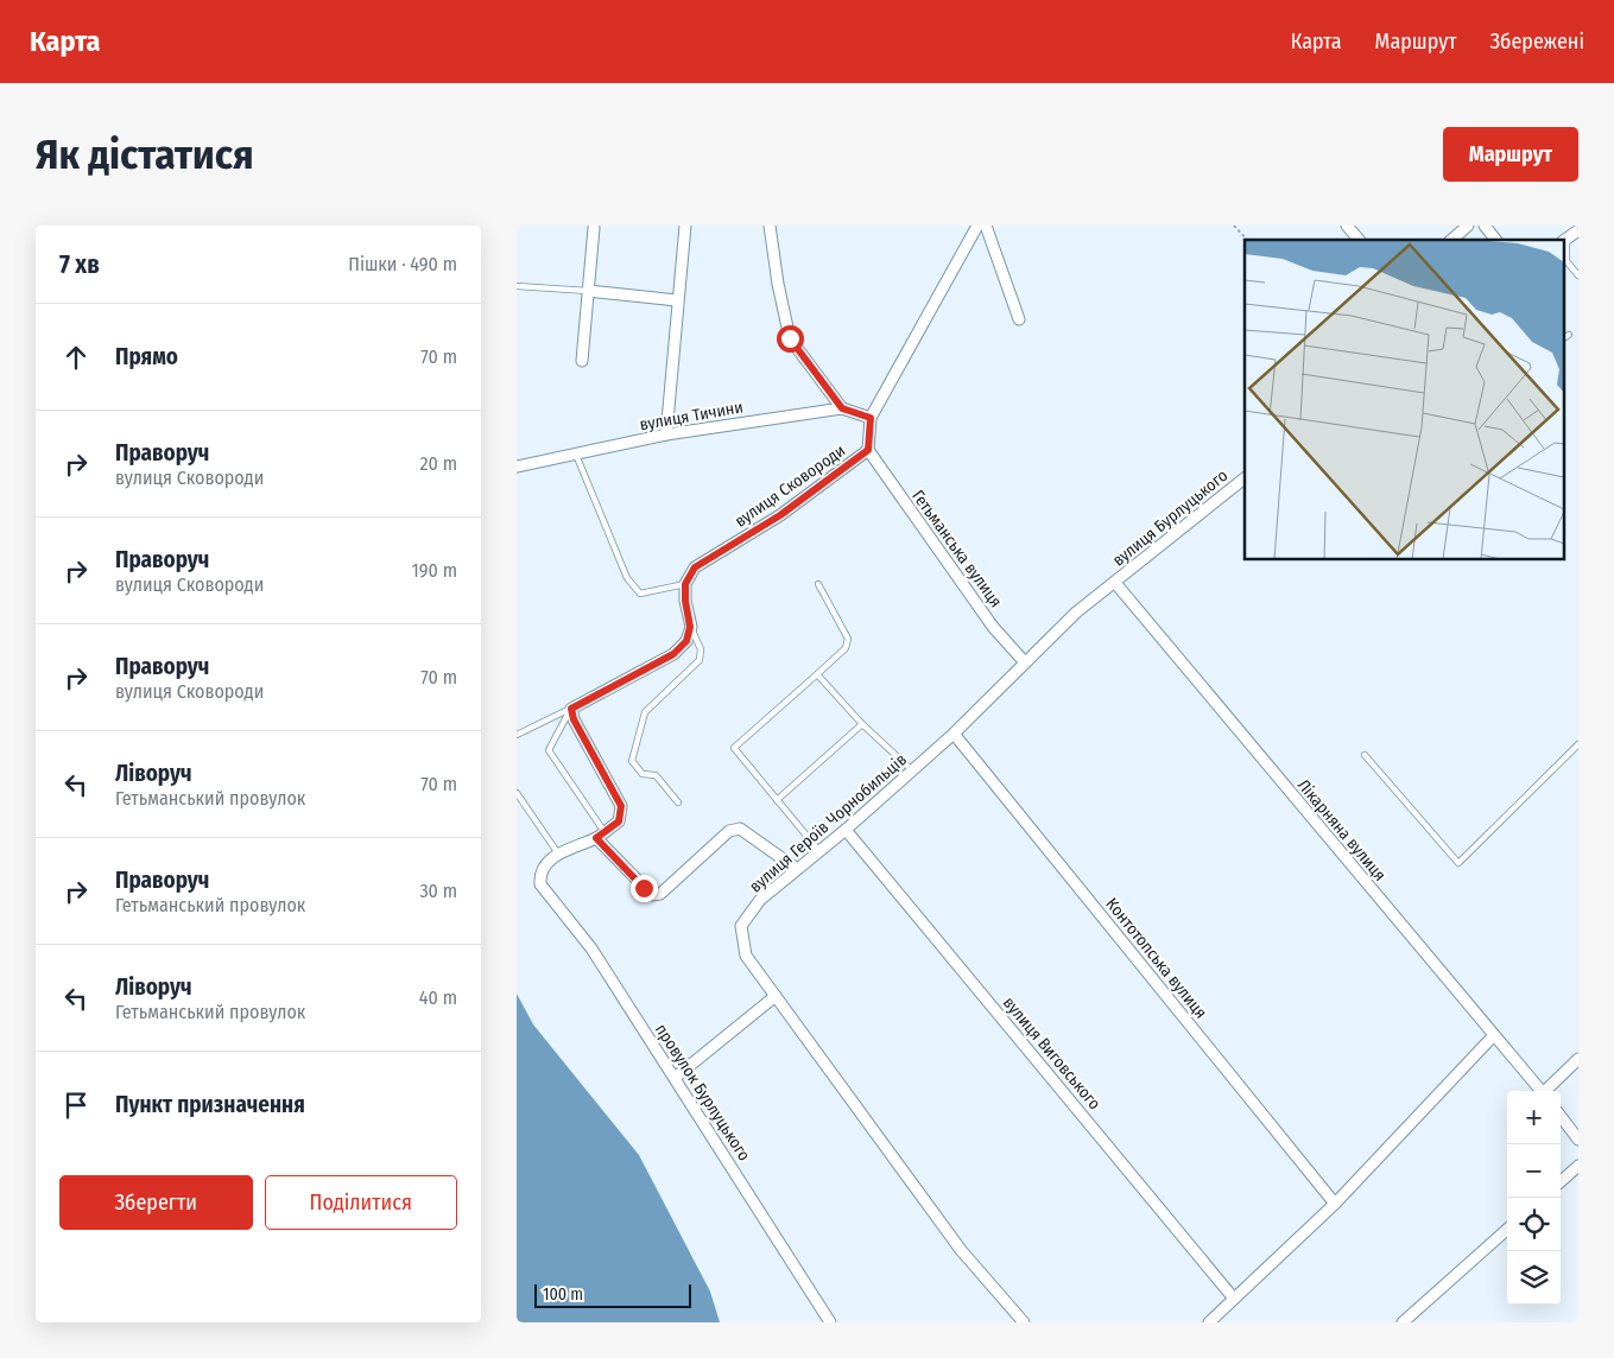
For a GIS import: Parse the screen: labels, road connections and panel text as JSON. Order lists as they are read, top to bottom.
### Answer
{
  "streets": {
    "street": [
      "вулиця Тичини",
      "вулиця Сковороди",
      "вулиця Бурлуцького",
      "Гетьманська вулиця",
      "вулиця Героїв Чорнобильців",
      "Лікарняна вулиця",
      "Контотопська вулиця",
      "вулиця Виговського",
      "провулок Бурлуцького"
    ]
  },
  "crossings": [
    ["вулиця Тичини", "вулиця Сковороди"],
    ["вулиця Сковороди", "Гетьманська вулиця"],
    ["вулиця Бурлуцького", "вулиця Героїв Чорнобильців"],
    ["вулиця Бурлуцького", "Лікарняна вулиця"],
    ["Гетьманська вулиця", "вулиця Героїв Чорнобильців"],
    ["вулиця Героїв Чорнобильців", "Лікарняна вулиця"],
    ["вулиця Героїв Чорнобильців", "Контотопська вулиця"],
    ["вулиця Героїв Чорнобильців", "вулиця Виговського"]
  ],
  "scale_bar": "100 m",
  "page": {
    "header": "Карта",
    "nav": ["Карта", "Маршрут", "Збережені"],
    "buttons": [
      "Маршрут",
      ["Зберегти", "Поділитися"]
    ],
    "title": "Як дістатися",
    "heading": ["7 хв", "Пішки · 490 m"],
    "list": [
      ["Прямо", "70 m"],
      ["Праворуч", "вулиця Сковороди", "20 m"],
      ["Праворуч", "вулиця Сковороди", "190 m"],
      ["Праворуч", "вулиця Сковороди", "70 m"],
      ["Ліворуч", "Гетьманський провулок", "70 m"],
      ["Праворуч", "Гетьманський провулок", "30 m"],
      ["Ліворуч", "Гетьманський провулок", "40 m"],
      "Пункт призначення"
    ],
    "map_buttons": ["+", "−"],
    "scale": "100 m"
  }
}
